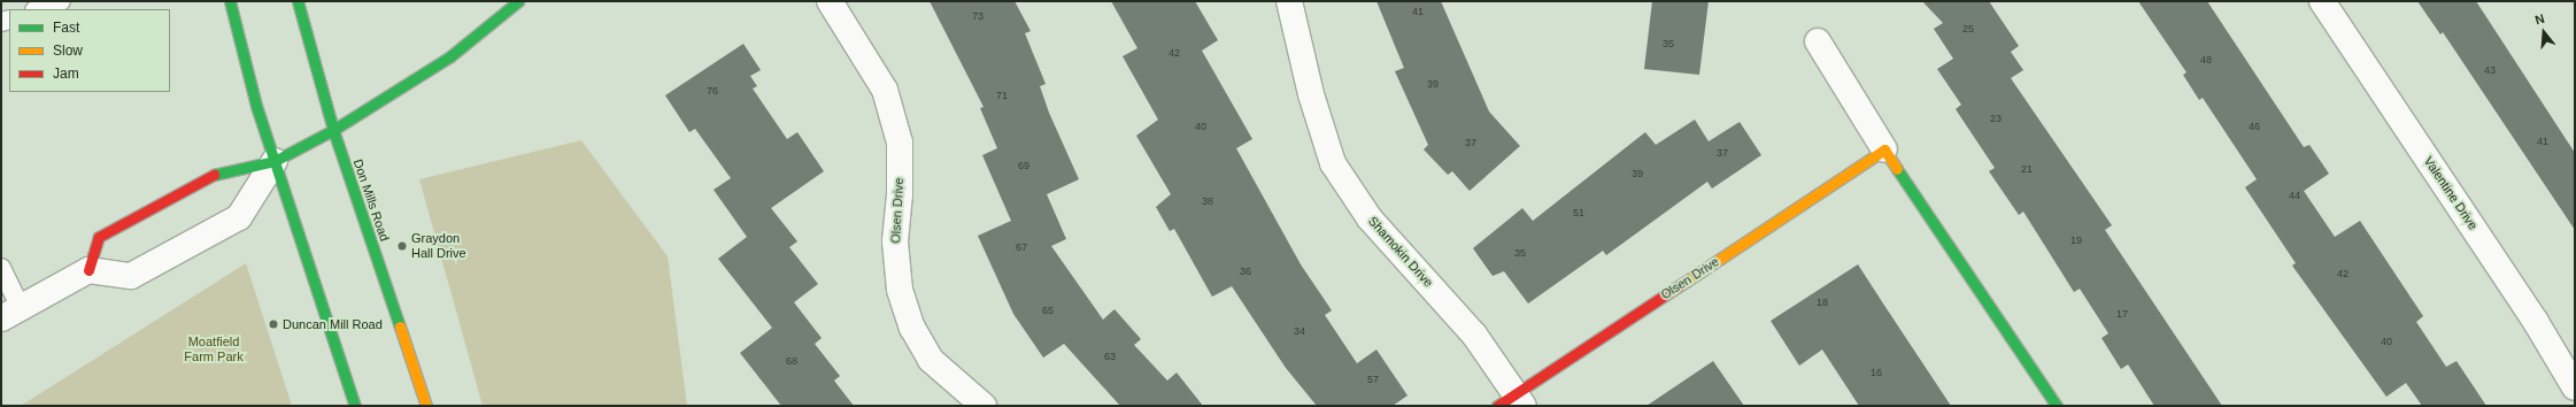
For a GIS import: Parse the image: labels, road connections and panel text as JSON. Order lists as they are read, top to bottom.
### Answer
{
  "streets": {
    "street": [
      "Valentine Drive",
      "Don Mills Road",
      "Olsen Drive",
      "Shamokin Drive"
    ]
  },
  "crossings": [
    ["Olsen Drive", "Shamokin Drive"]
  ],
  "parks": ["Moatfield Farm Park"],
  "places": ["Graydon Hall Drive", "Duncan Mill Road"],
  "house_numbers": [
    "41",
    "73",
    "25",
    "35",
    "42",
    "48",
    "43",
    "39",
    "76",
    "71",
    "23",
    "40",
    "46",
    "41",
    "37",
    "37",
    "69",
    "21",
    "39",
    "44",
    "38",
    "51",
    "19",
    "67",
    "35",
    "36",
    "42",
    "18",
    "65",
    "17",
    "34",
    "40",
    "63",
    "68",
    "16",
    "57"
  ],
  "legend": ["Fast", "Slow", "Jam"],
  "north": "top"
}
